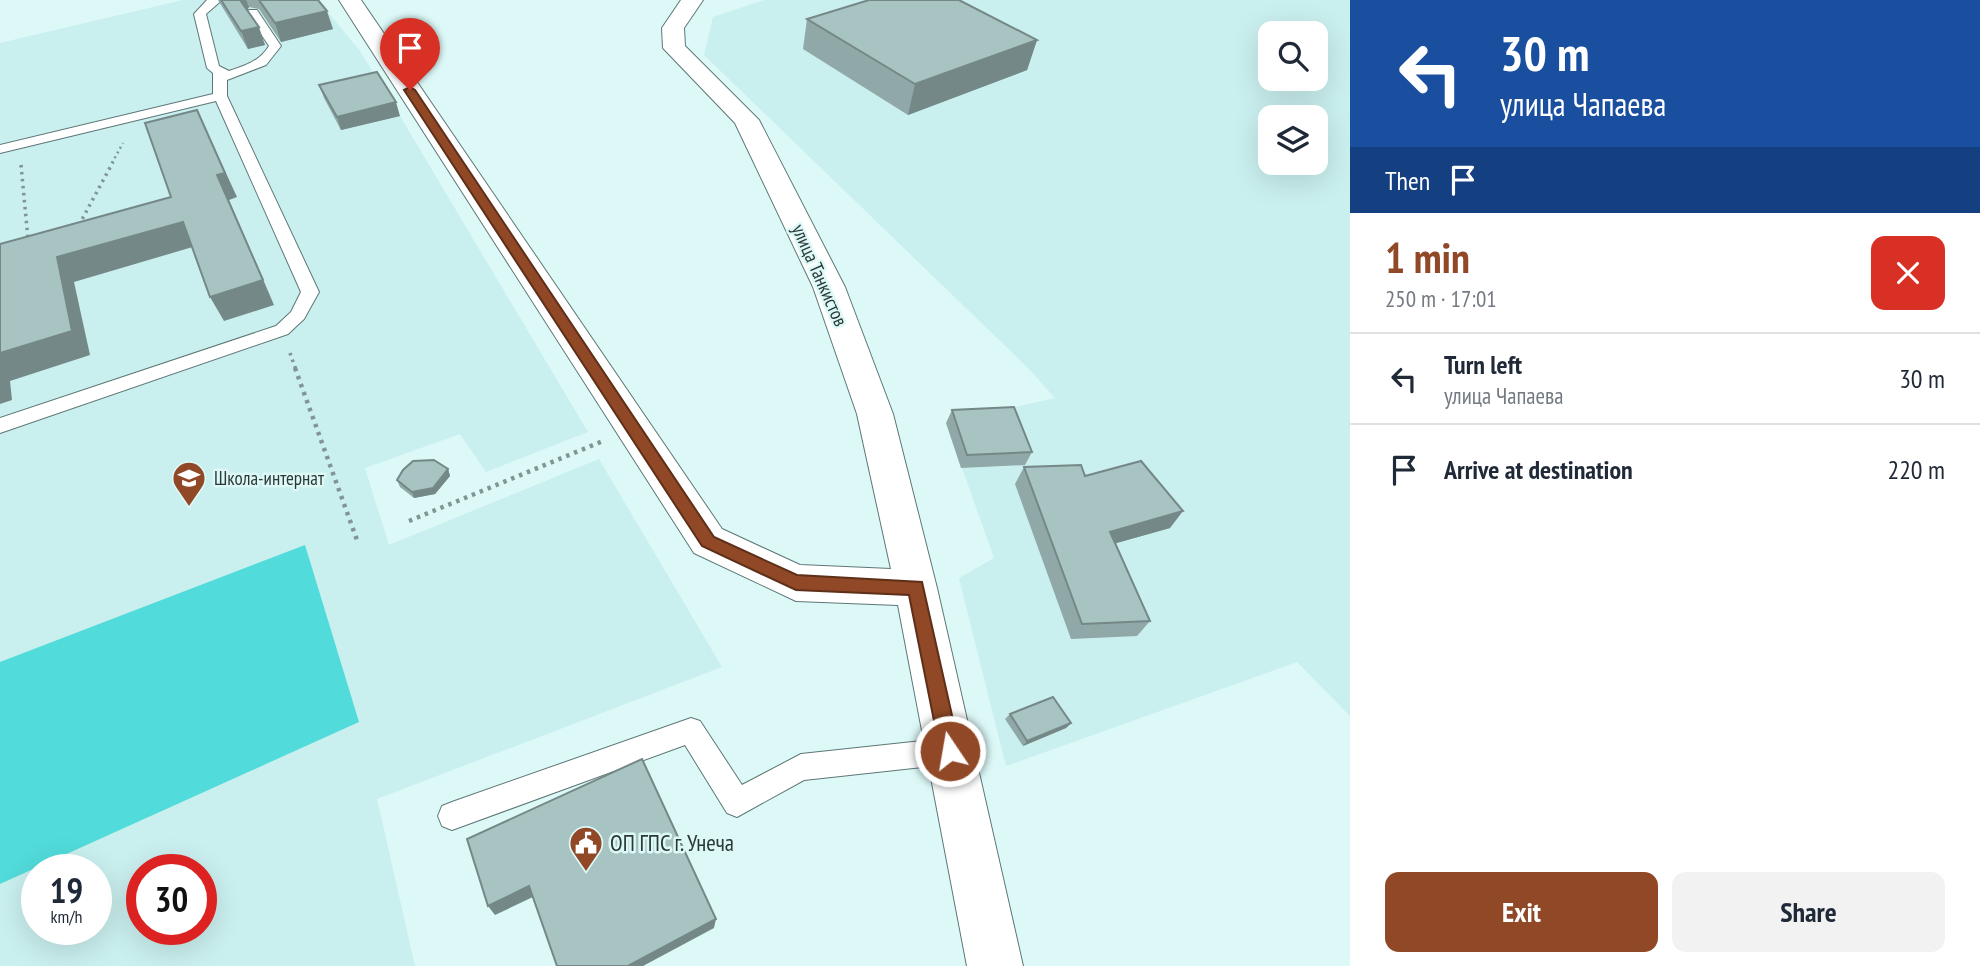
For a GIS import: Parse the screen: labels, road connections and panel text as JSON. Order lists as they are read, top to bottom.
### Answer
{
  "streets": {
    "street": ["улица Танкистов"]
  },
  "places": {
    "school or university": ["Школа-интернат"],
    "public building": ["ОП ГПС г. Унеча"]
  },
  "page": {
    "turn": ["30 m", "улица Чапаева"],
    "then": "Then",
    "heading": ["1 min", "250 m · 17:01"],
    "list": [
      {
        "name": "Turn left",
        "note": "улица Чапаева",
        "value": "30 m"
      },
      {
        "name": "Arrive at destination",
        "value": "220 m"
      }
    ],
    "speed": "19 km/h",
    "limit": "30",
    "buttons": ["Exit", "Share"]
  }
}
